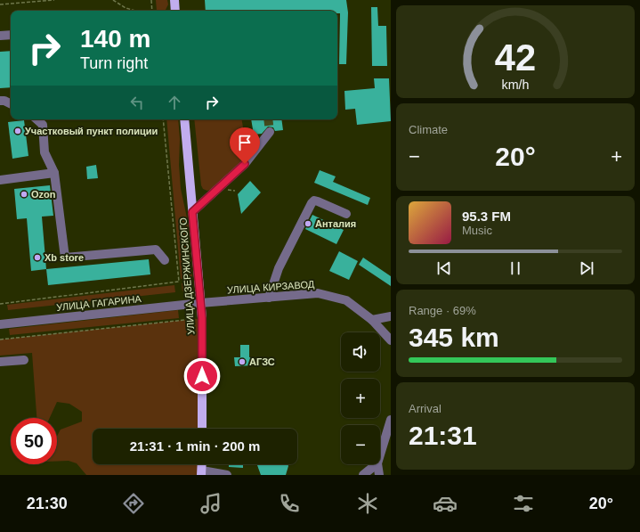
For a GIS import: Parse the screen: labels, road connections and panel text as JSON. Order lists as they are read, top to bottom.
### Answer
{
  "streets": {
    "main road": ["УЛИЦА ДЗЕРЖИНСКОГО"],
    "street": ["УЛИЦА КИРЗАВОД", "УЛИЦА ГАГАРИНА"]
  },
  "crossings": [
    ["УЛИЦА ДЗЕРЖИНСКОГО", "УЛИЦА КИРЗАВОД"],
    ["УЛИЦА ДЗЕРЖИНСКОГО", "УЛИЦА ГАГАРИНА"],
    ["УЛИЦА КИРЗАВОД", "УЛИЦА ГАГАРИНА"]
  ],
  "places": [
    "Участковый пункт полиции",
    "Ozon",
    "Анталия",
    "Xb store",
    "АГЗС"
  ],
  "page": {
    "turn": ["140 m", "Turn right"],
    "tile": [
      "Climate",
      ["Range · 69%", "345 km"],
      ["Arrival", "21:31"]
    ],
    "heat": ["−", "20°", "+"],
    "song": ["95.3 FM", "Music"],
    "map_buttons": ["+", "−"],
    "limit": "50",
    "trip": "21:31 · 1 min · 200 m",
    "tabs": ["21:30", "20°"],
    "gauge": ["42", "km/h"]
  }
}
